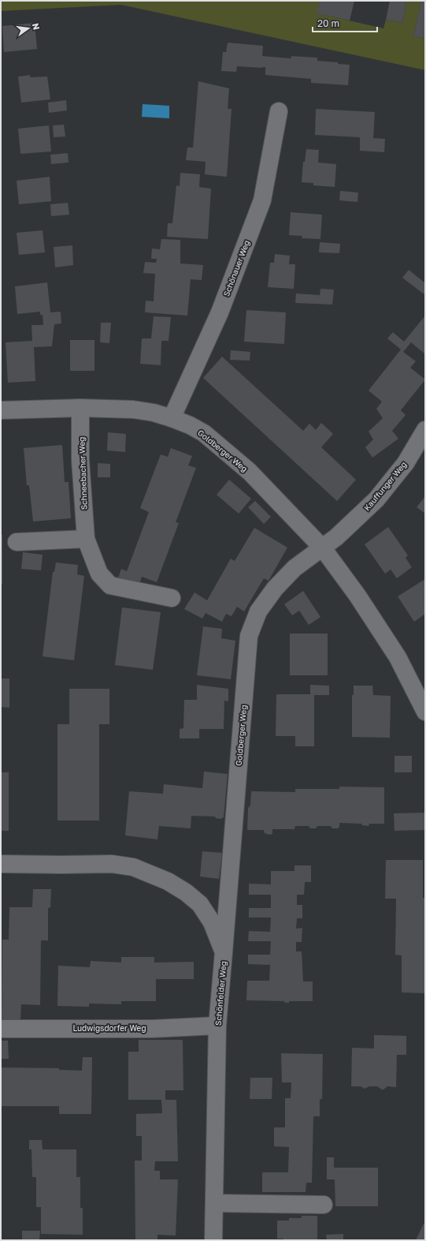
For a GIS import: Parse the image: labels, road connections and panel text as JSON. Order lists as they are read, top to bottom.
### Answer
{
  "streets": {
    "street": [
      "Schönauer Weg",
      "Goldberger Weg",
      "Schneebacher Weg",
      "Kauffunger Weg",
      "Schönfelder Weg",
      "Ludwigsdorfer Weg"
    ]
  },
  "crossings": [
    ["Schönauer Weg", "Goldberger Weg"],
    ["Goldberger Weg", "Schneebacher Weg"],
    ["Goldberger Weg", "Kauffunger Weg"],
    ["Goldberger Weg", "Schönfelder Weg"],
    ["Schönfelder Weg", "Ludwigsdorfer Weg"]
  ],
  "scale_bar": "20 m",
  "north": "right"
}
